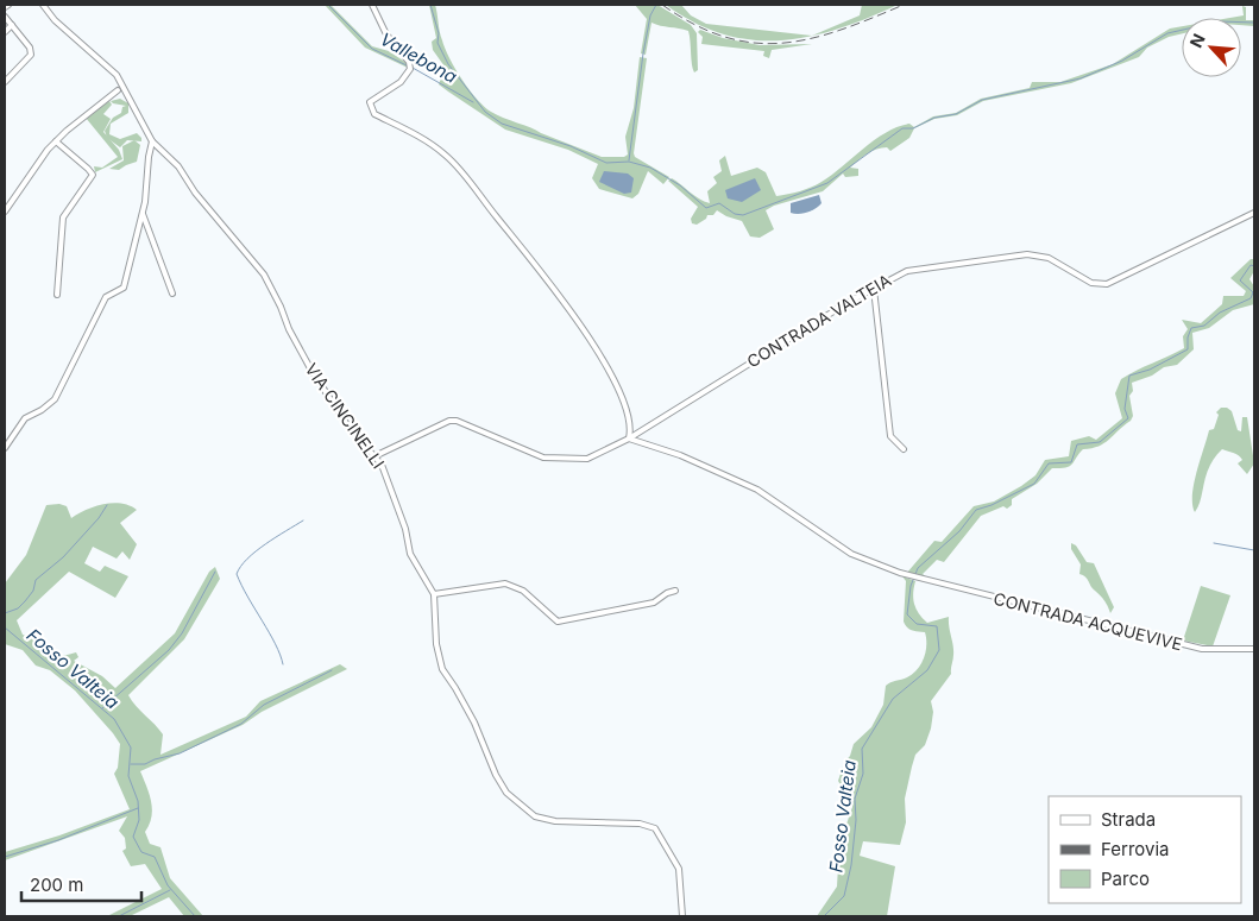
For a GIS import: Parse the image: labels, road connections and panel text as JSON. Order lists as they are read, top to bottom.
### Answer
{
  "streets": {
    "street": ["CONTRADA VALTEIA", "VIA CINCINELLI", "CONTRADA ACQUEVIVE"]
  },
  "crossings": [
    ["CONTRADA VALTEIA", "VIA CINCINELLI"],
    ["CONTRADA VALTEIA", "CONTRADA ACQUEVIVE"]
  ],
  "water": ["Vallebona", "Fosso Valteia"],
  "legend": ["Strada", "Ferrovia", "Parco"],
  "scale_bar": "200 m",
  "north": "top left"
}
